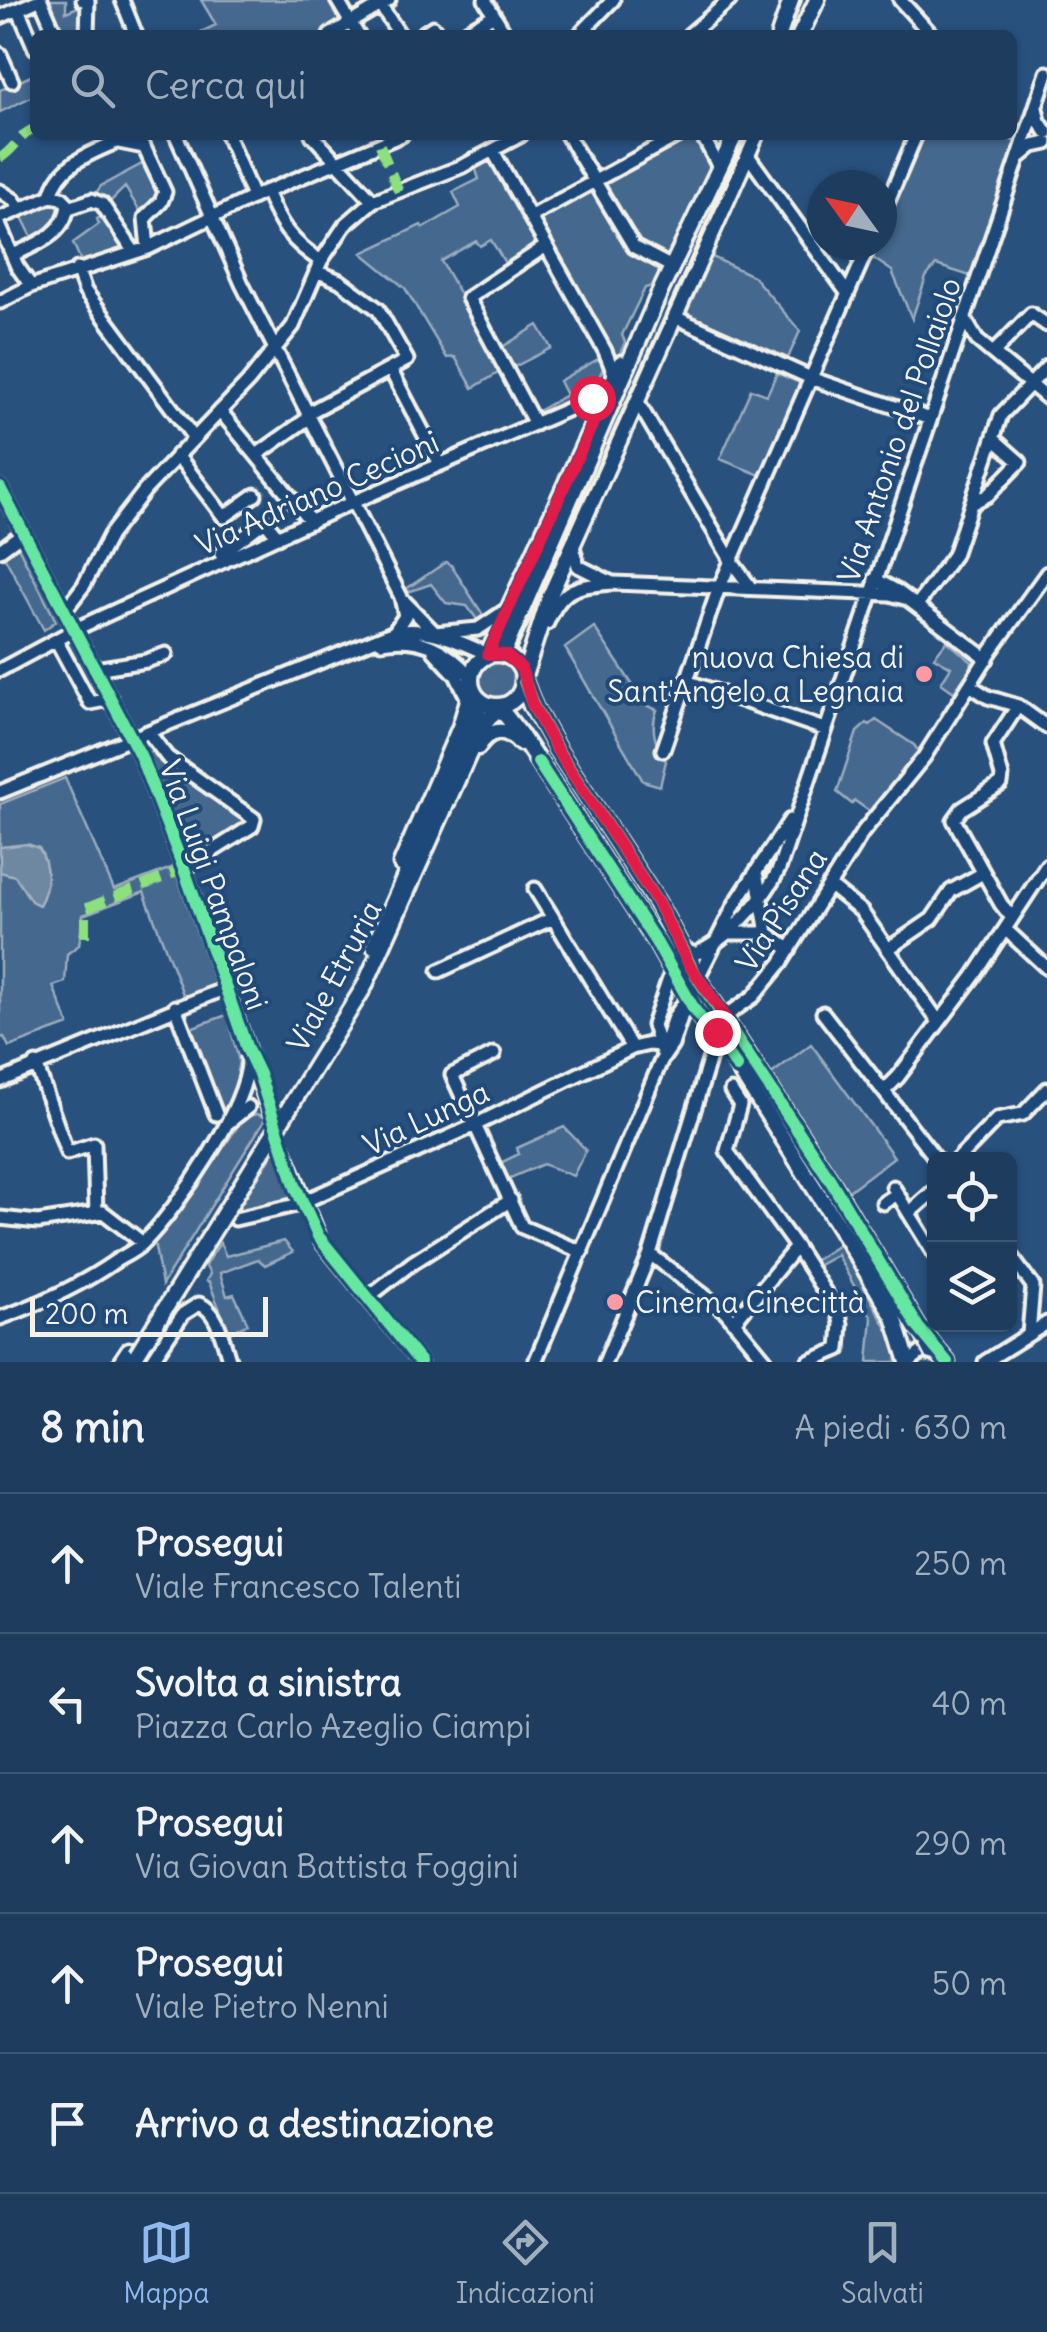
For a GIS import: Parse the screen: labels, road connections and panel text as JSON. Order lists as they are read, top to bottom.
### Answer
{
  "streets": {
    "main road": ["Viale Etruria"],
    "street": [
      "Via Antonio del Pollaiolo",
      "Via Adriano Cecioni",
      "Via Luigi Pampaloni",
      "Via Pisana",
      "Via Lunga"
    ]
  },
  "crossings": [
    ["Via Antonio del Pollaiolo", "Via Lunga"],
    ["Via Adriano Cecioni", "Via Luigi Pampaloni"]
  ],
  "places": ["nuova Chiesa di Sant'Angelo a Legnaia", "Cinema Cinecittà"],
  "scale_bar": "200 m",
  "north": "top left",
  "page": {
    "search": "Cerca qui",
    "scale": "200 m",
    "heading": ["8 min", "A piedi · 630 m"],
    "list": [
      ["Prosegui", "Viale Francesco Talenti", "250 m"],
      ["Svolta a sinistra", "Piazza Carlo Azeglio Ciampi", "40 m"],
      ["Prosegui", "Via Giovan Battista Foggini", "290 m"],
      ["Prosegui", "Viale Pietro Nenni", "50 m"],
      "Arrivo a destinazione"
    ],
    "nav": ["Mappa", "Indicazioni", "Salvati"]
  }
}
